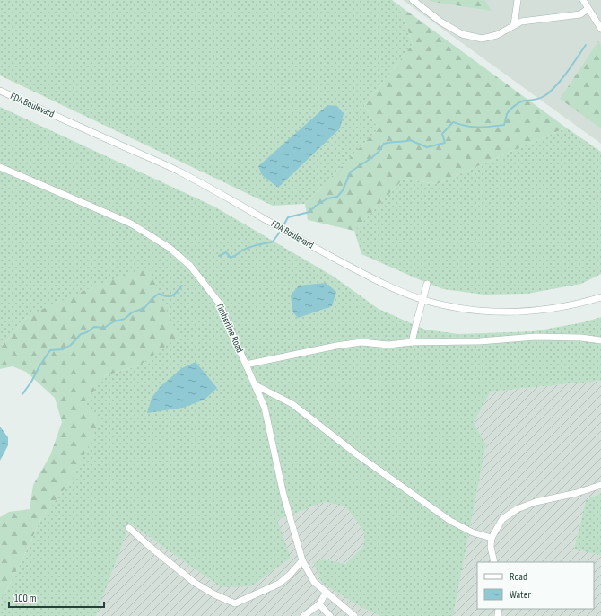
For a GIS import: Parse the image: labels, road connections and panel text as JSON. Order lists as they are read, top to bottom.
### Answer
{
  "streets": {
    "street": ["FDA Boulevard", "Timberline Road"]
  },
  "legend": ["Road", "Water"],
  "scale_bar": "100 m"
}
